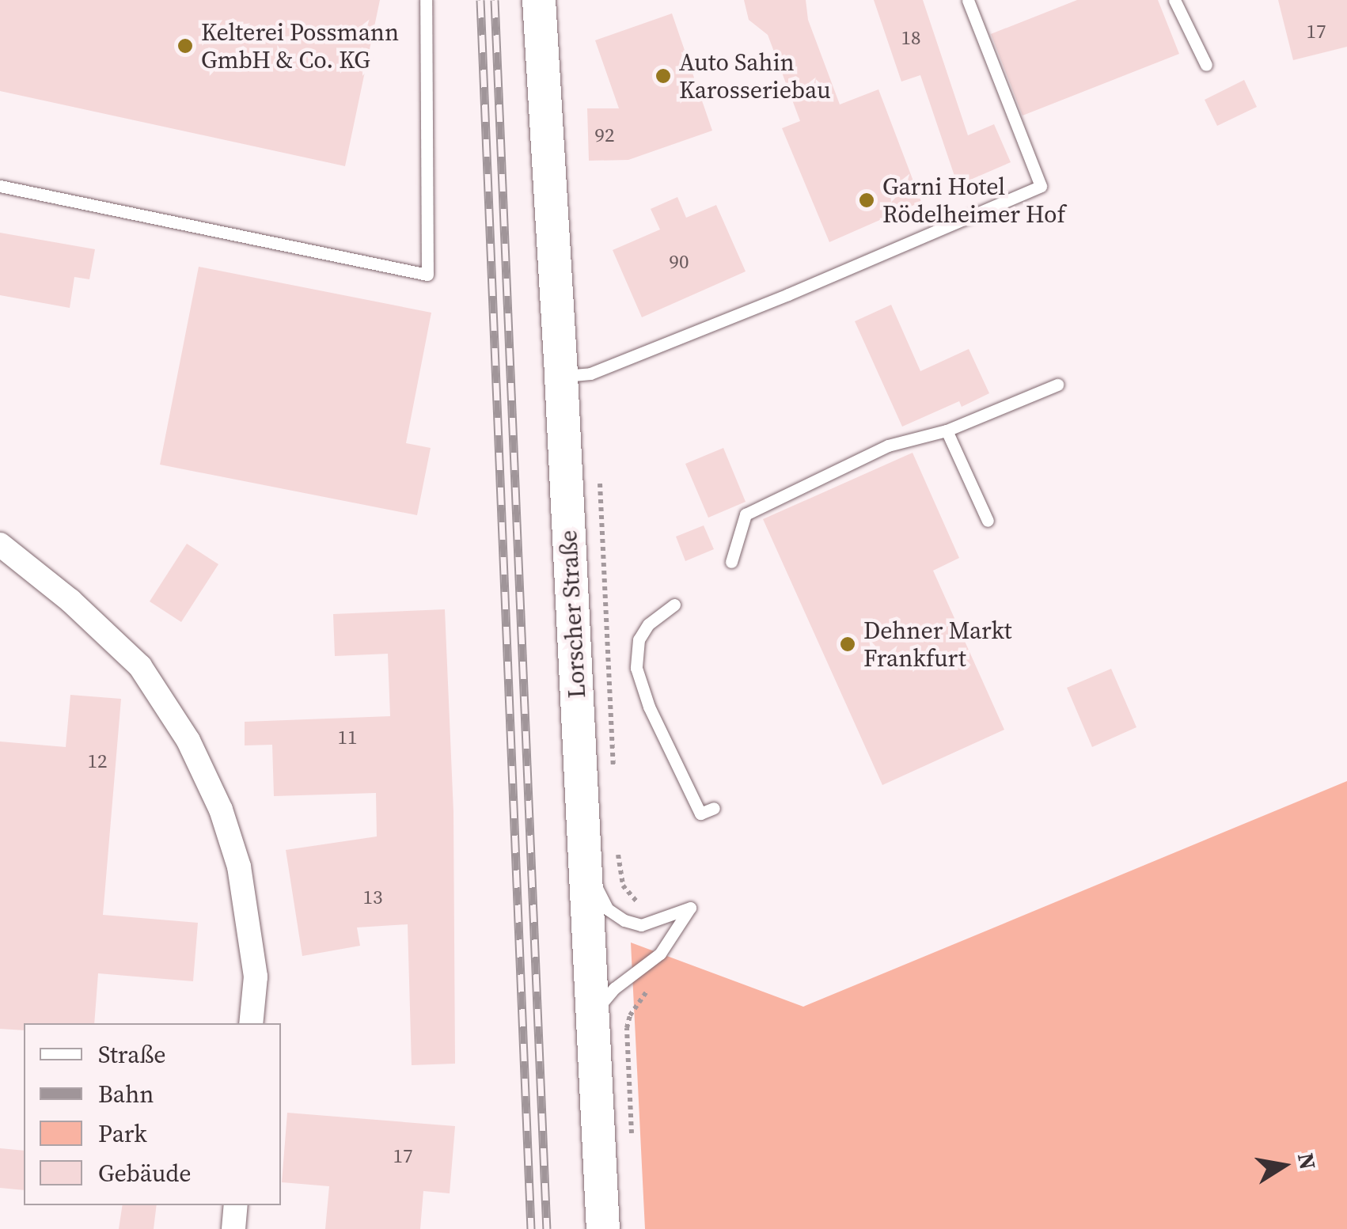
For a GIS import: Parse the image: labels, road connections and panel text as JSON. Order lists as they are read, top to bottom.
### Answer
{
  "streets": {
    "main road": ["Lorscher Straße"]
  },
  "places": [
    "Kelterei Possmann GmbH & Co. KG",
    "Auto Sahin Karosseriebau",
    "Garni Hotel Rödelheimer Hof",
    "Dehner Markt Frankfurt"
  ],
  "house_numbers": [
    "17",
    "18",
    "92",
    "90",
    "11",
    "12",
    "13",
    "17"
  ],
  "legend": [
    "Straße",
    "Bahn",
    "Park",
    "Gebäude"
  ],
  "north": "right"
}
